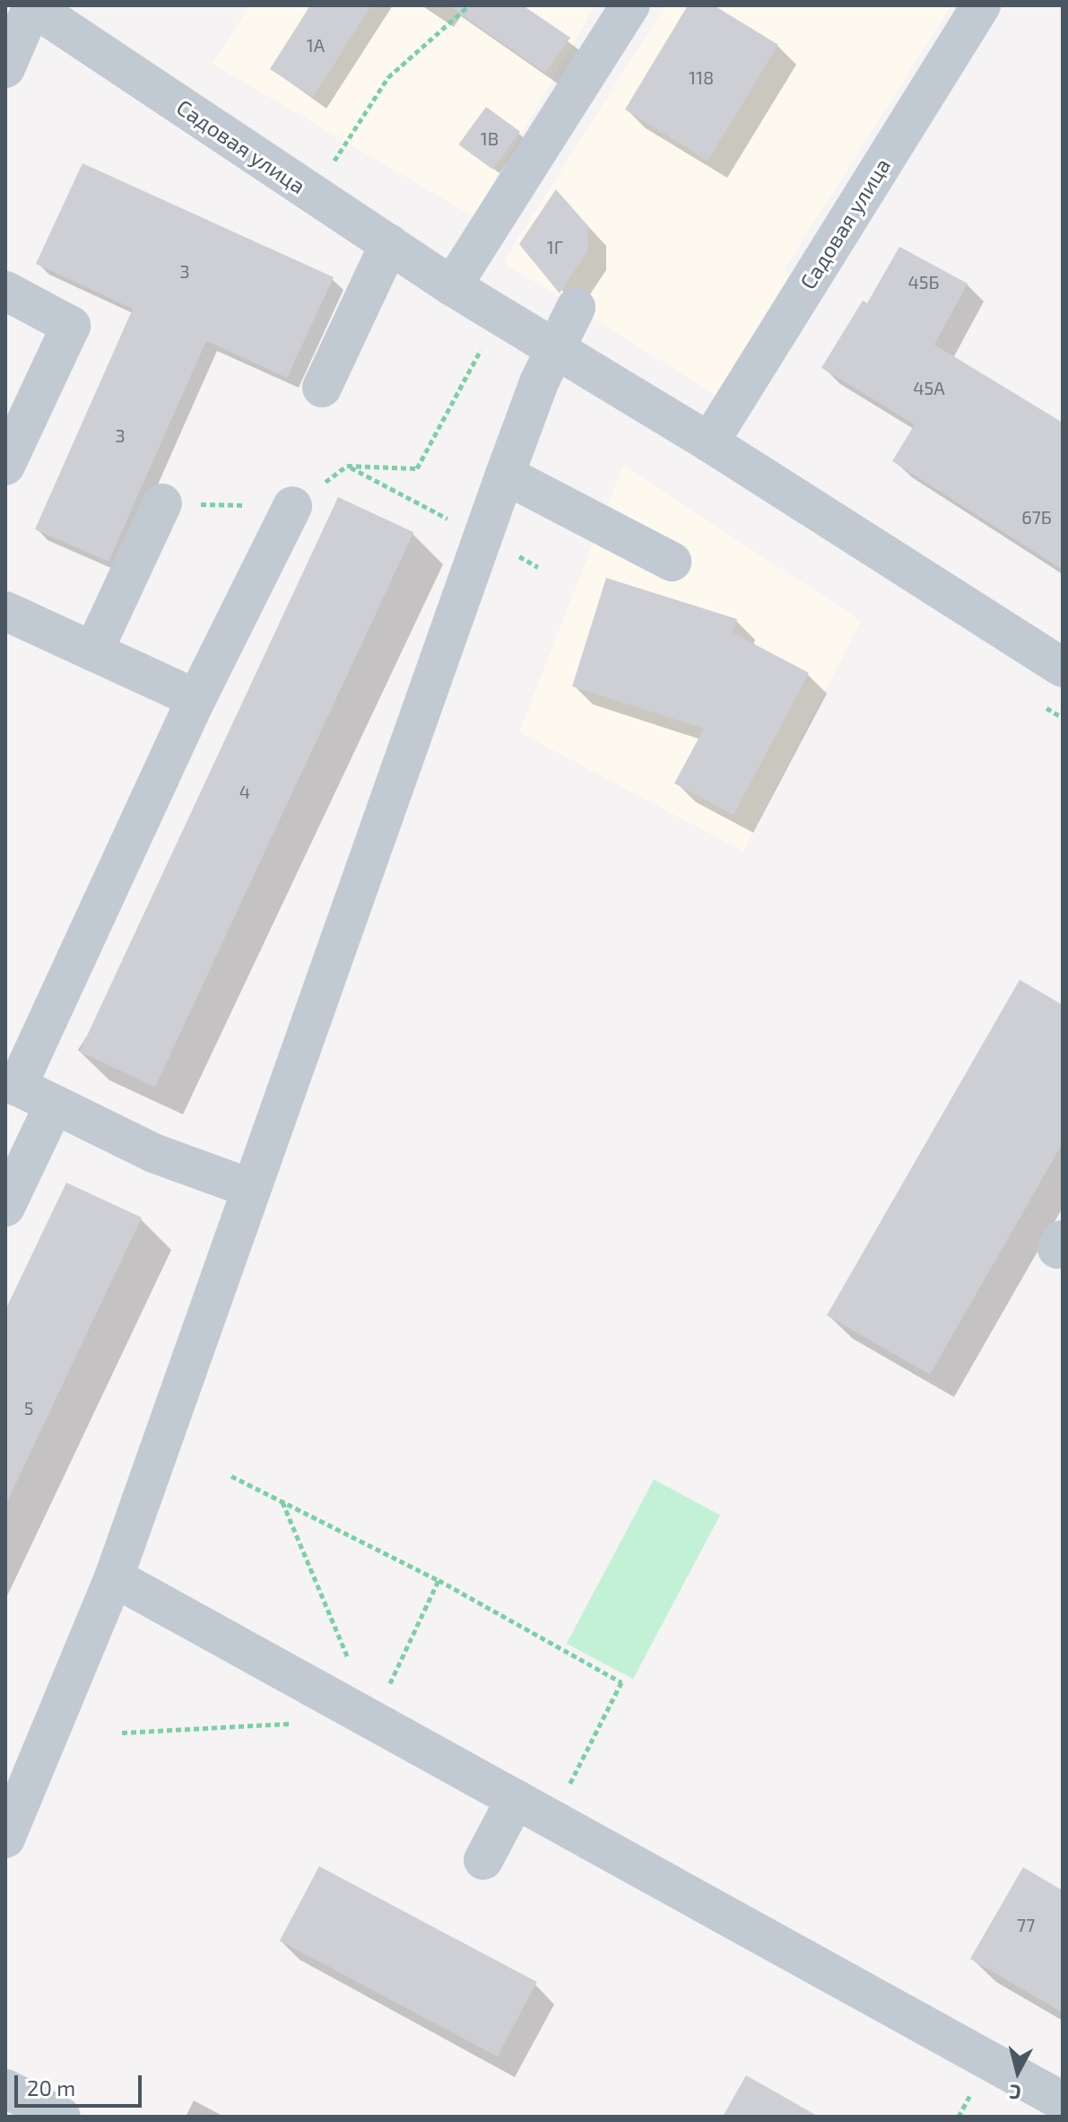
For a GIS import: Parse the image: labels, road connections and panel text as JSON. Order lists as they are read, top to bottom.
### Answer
{
  "streets": {
    "street": ["Садовая улица"]
  },
  "house_numbers": [
    "1А",
    "118",
    "1В",
    "1Г",
    "3",
    "45Б",
    "45А",
    "3",
    "67Б",
    "4",
    "5",
    "77"
  ],
  "scale_bar": "20 m",
  "north": "bottom"
}
